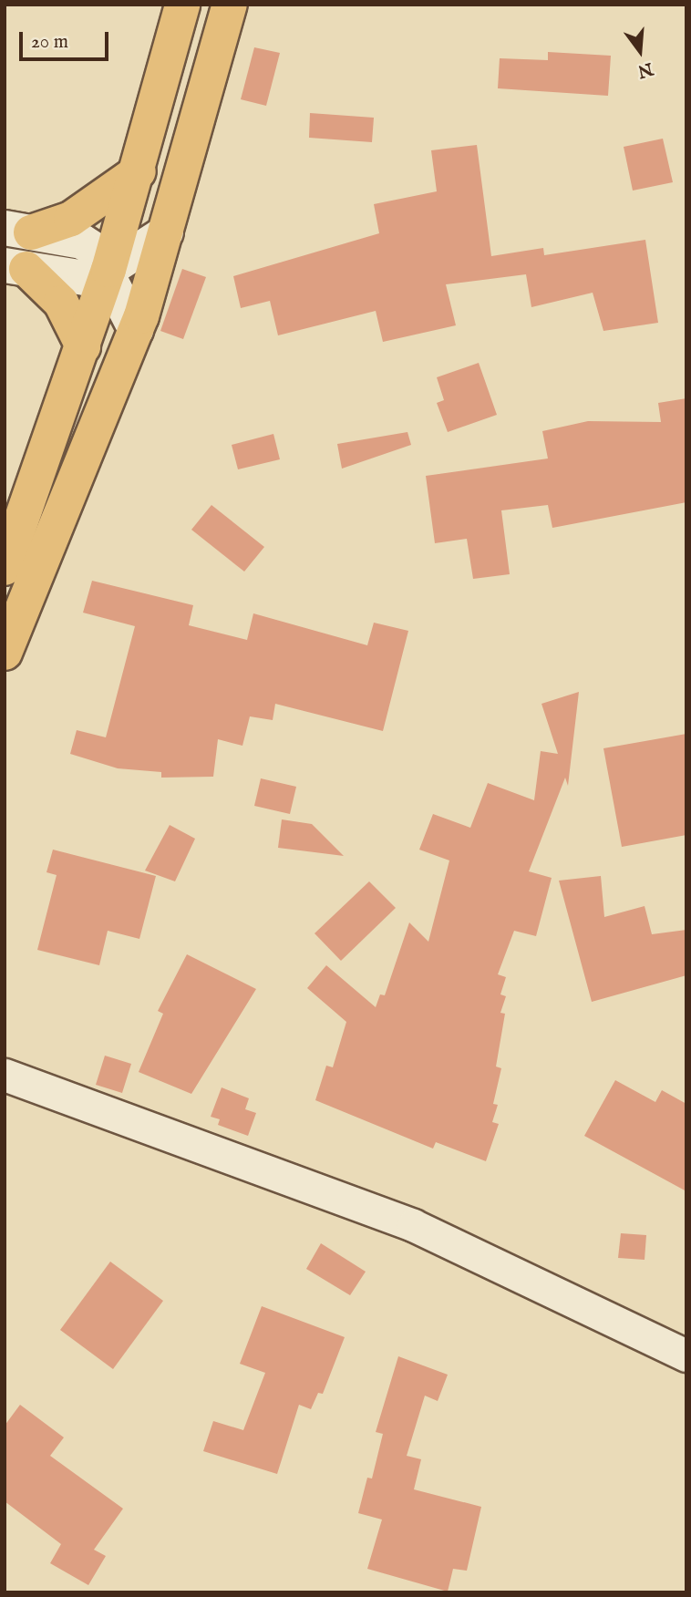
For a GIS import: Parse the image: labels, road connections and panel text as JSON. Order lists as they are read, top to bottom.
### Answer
{
  "scale_bar": "20 m",
  "north": "bottom"
}
